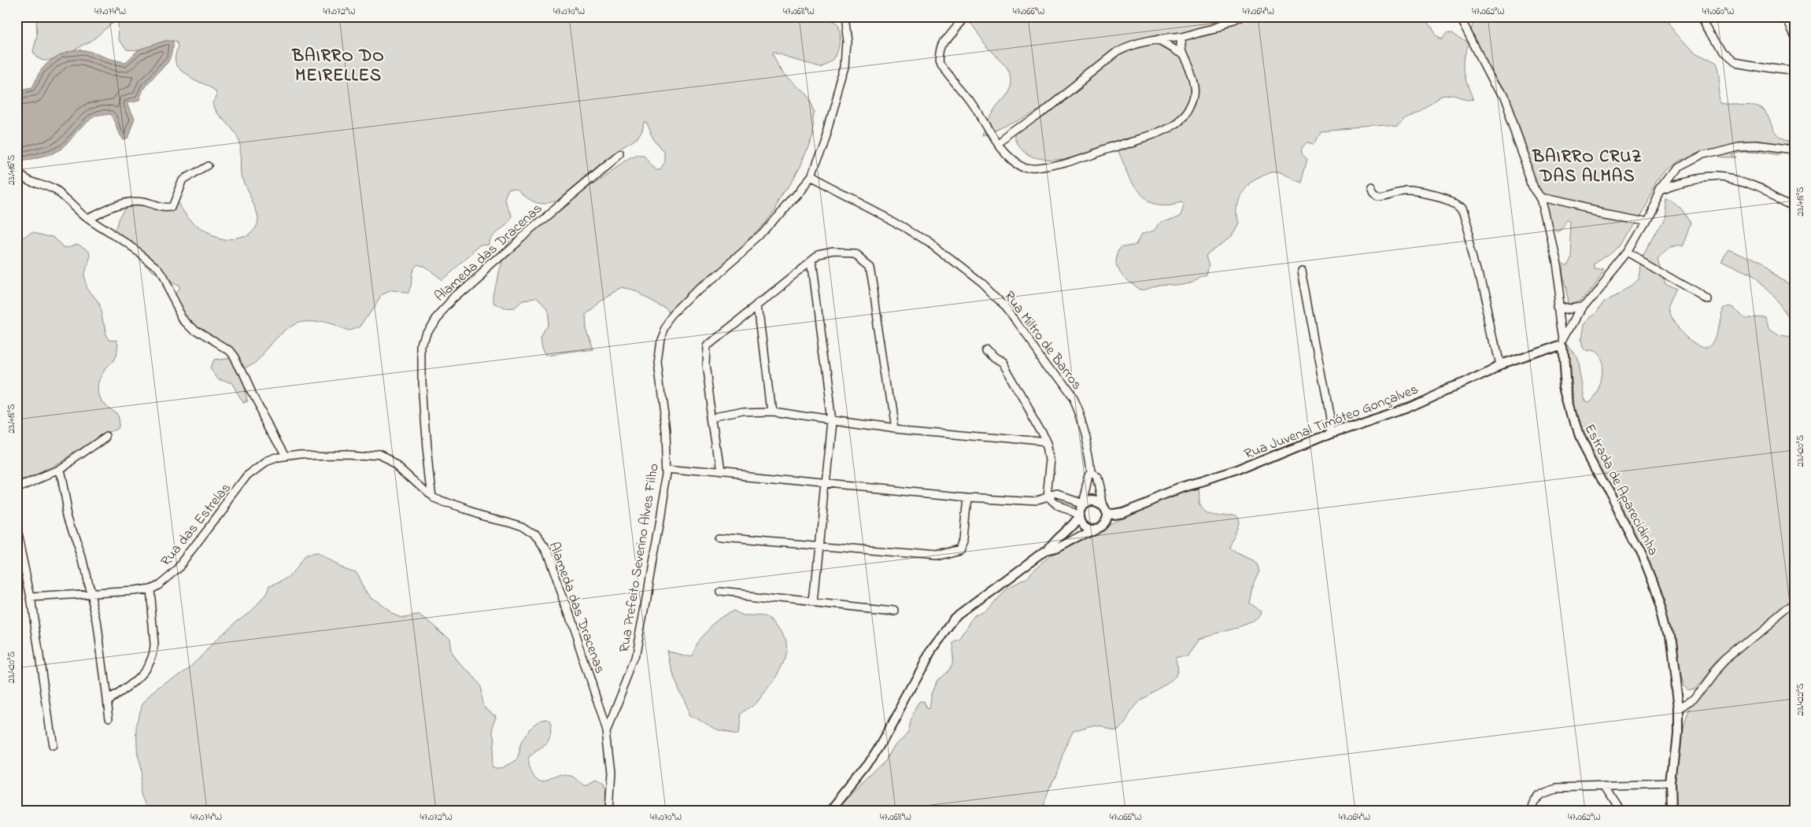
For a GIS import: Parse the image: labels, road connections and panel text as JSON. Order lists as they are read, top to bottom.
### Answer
{
  "streets": {
    "street": [
      "Alameda das Dracenas",
      "Rua Miltro de Barros",
      "Rua Juvenal Timóteo Gonçalves",
      "Estrada de Aparecidinha",
      "Rua das Estrelas",
      "Rua Prefeito Severino Alves Filho"
    ]
  },
  "crossings": [
    ["Alameda das Dracenas", "Rua Prefeito Severino Alves Filho"],
    ["Rua Miltro de Barros", "Rua Juvenal Timóteo Gonçalves"],
    ["Rua Miltro de Barros", "Rua Prefeito Severino Alves Filho"],
    ["Rua Juvenal Timóteo Gonçalves", "Estrada de Aparecidinha"]
  ],
  "districts": ["BAIRRO DO MEIRELLES", "BAIRRO CRUZ DAS ALMAS"],
  "coordinates": [
    "47.074°W",
    "47.072°W",
    "47.070°W",
    "47.068°W",
    "47.066°W",
    "47.064°W",
    "47.062°W",
    "47.060°W",
    "23.416°S",
    "23.418°S",
    "23.420°S",
    "23.422°S"
  ]
}
